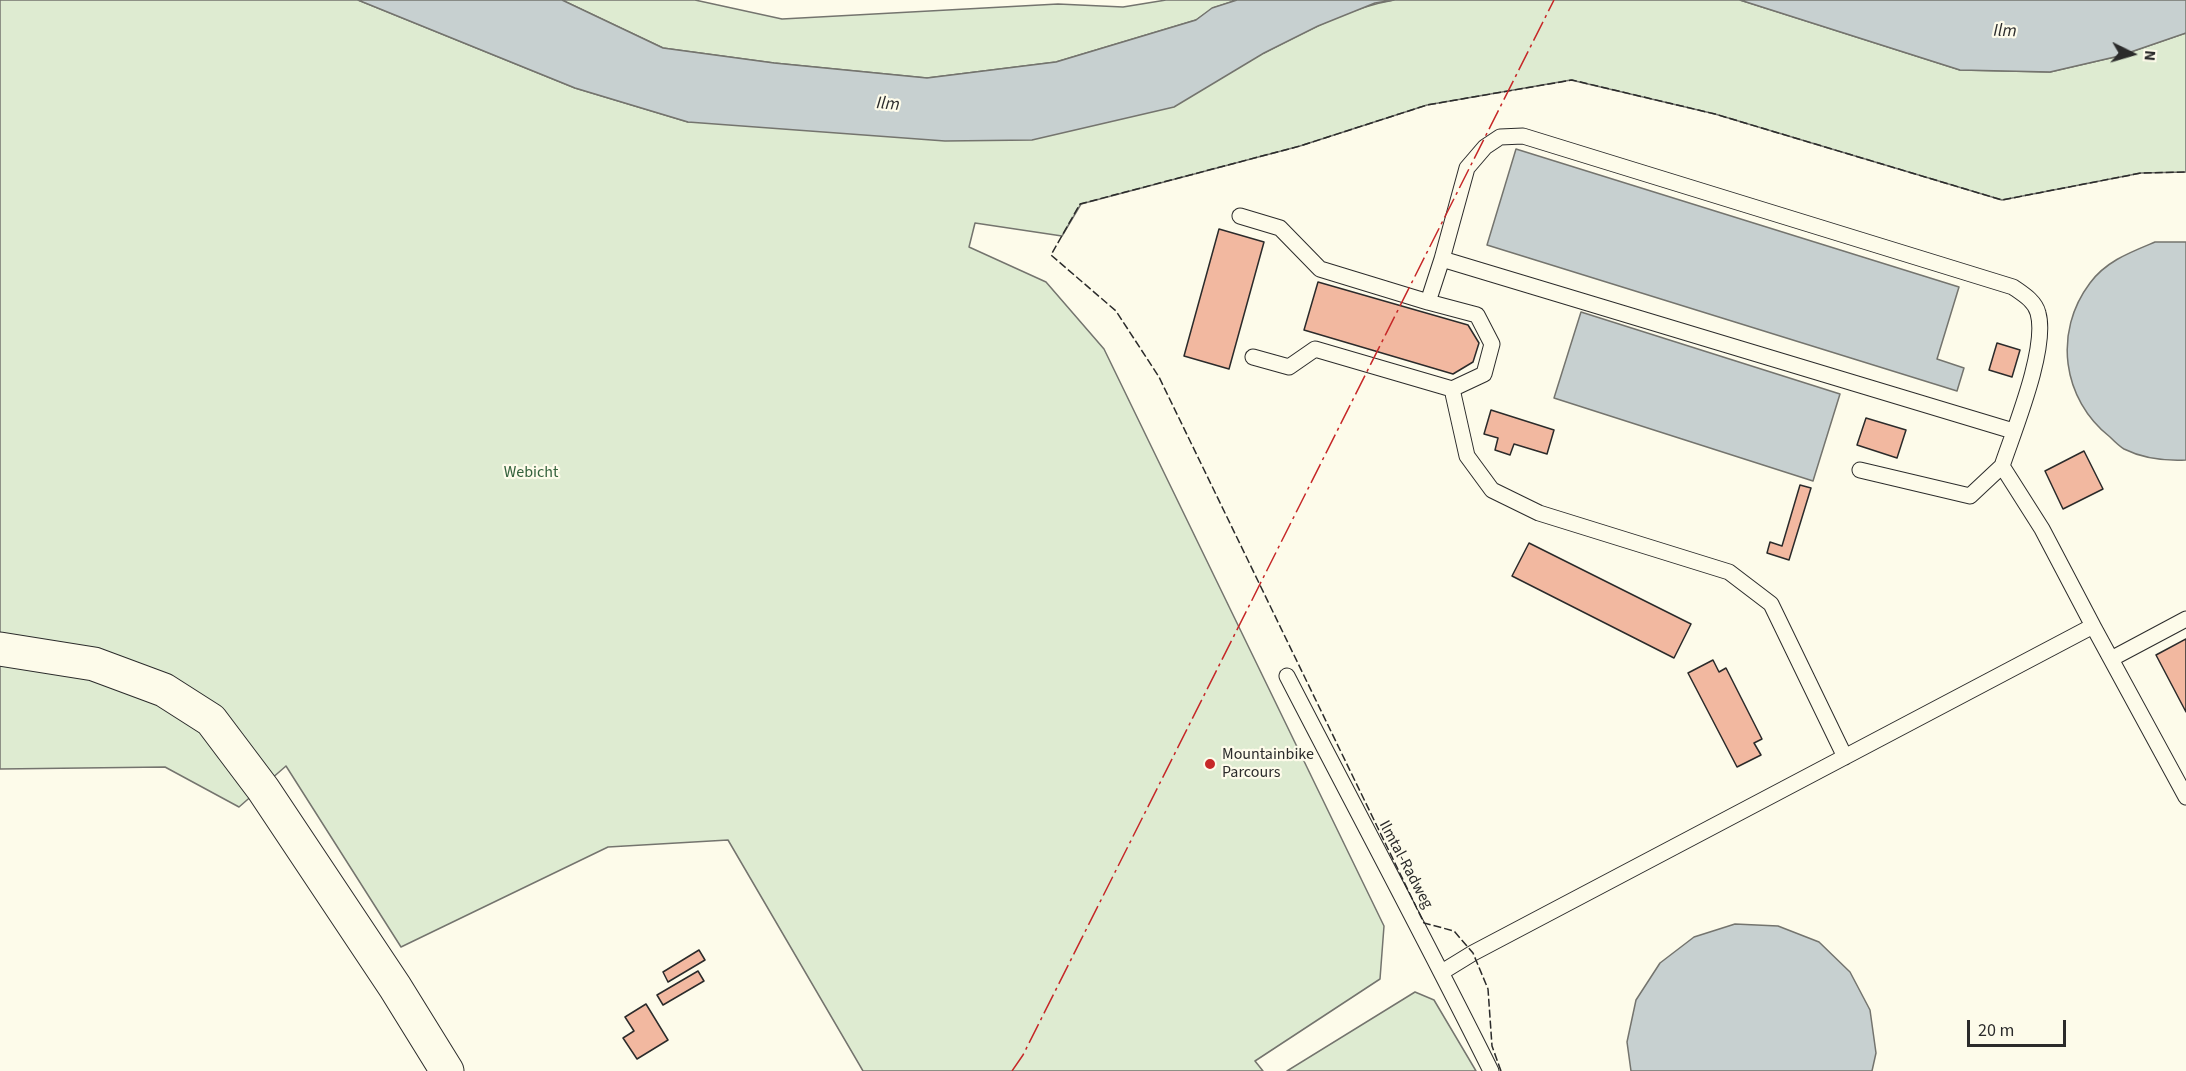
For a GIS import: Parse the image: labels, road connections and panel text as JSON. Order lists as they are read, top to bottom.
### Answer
{
  "streets": {
    "lane": ["Ilmtal-Radweg"]
  },
  "water": ["Ilm"],
  "parks": ["Webicht"],
  "places": ["Mountainbike Parcours"],
  "scale_bar": "20 m",
  "north": "right"
}
